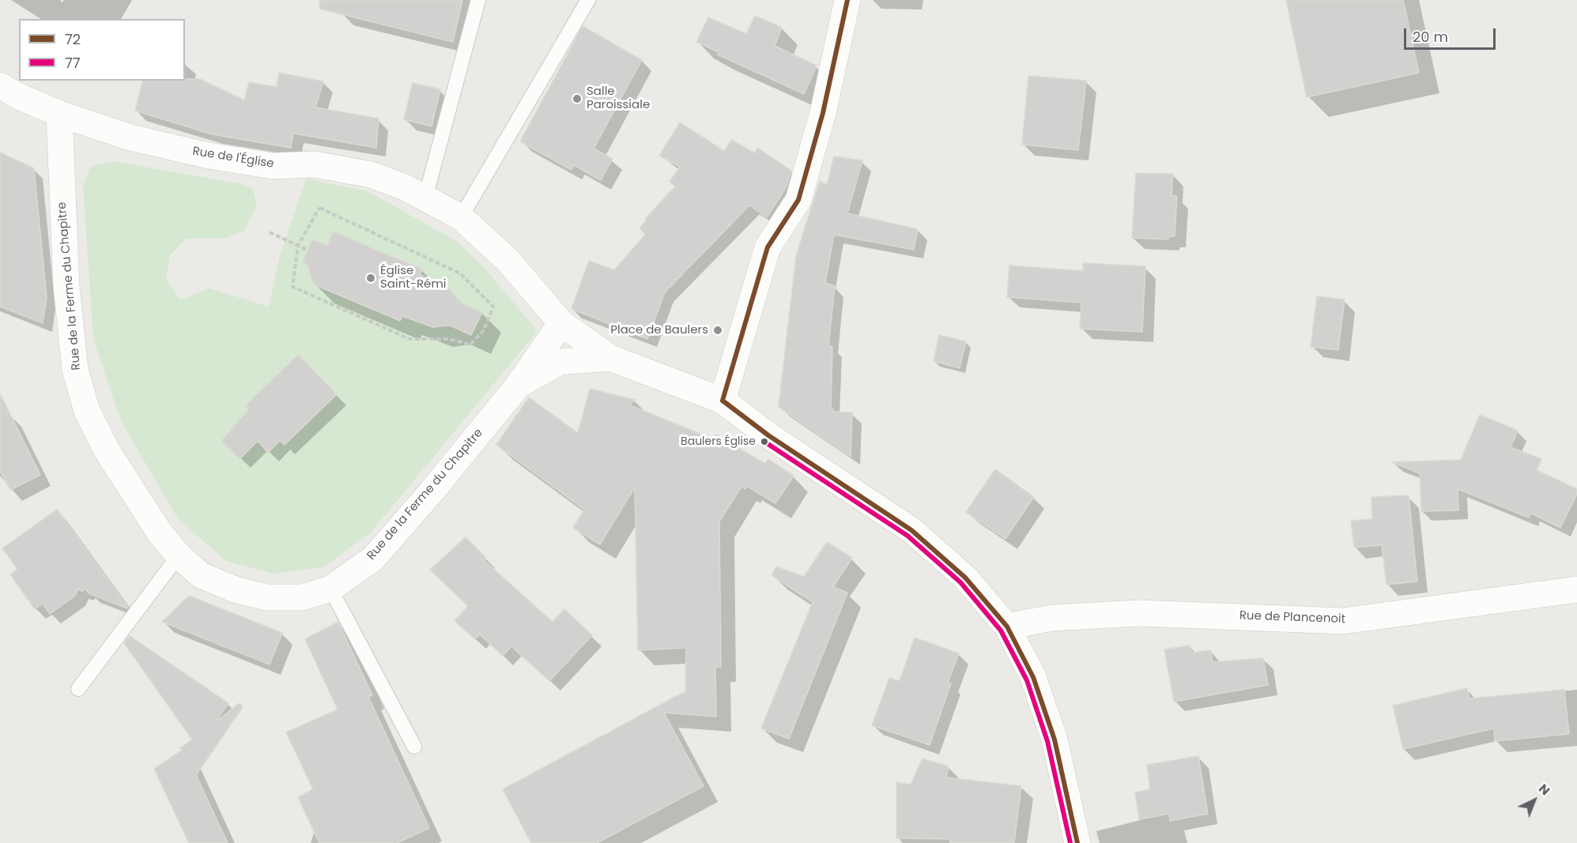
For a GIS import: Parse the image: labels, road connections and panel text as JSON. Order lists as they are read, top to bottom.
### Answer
{
  "streets": {
    "street": ["Rue de l'Église", "Rue de la Ferme du Chapitre", "Rue de Plancenoit"]
  },
  "crossings": [
    ["Rue de l'Église", "Rue de la Ferme du Chapitre"]
  ],
  "places": [
    "Salle Paroissiale",
    "Église Saint-Rémi",
    "Place de Baulers",
    "Baulers Église"
  ],
  "lines": ["transit line 72", "transit line 77"],
  "legend": ["72", "77"],
  "scale_bar": "20 m",
  "north": "top right"
}
